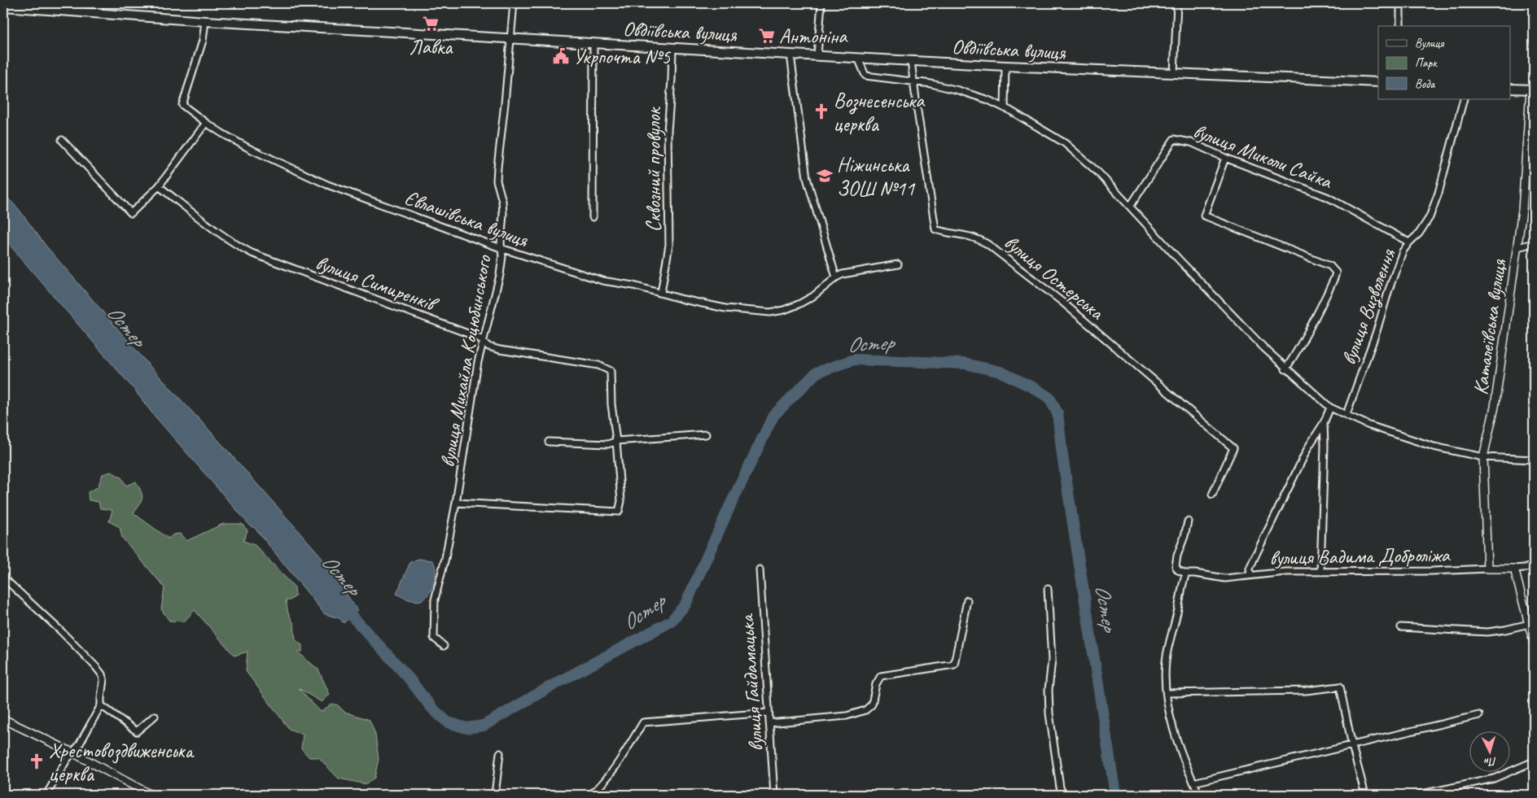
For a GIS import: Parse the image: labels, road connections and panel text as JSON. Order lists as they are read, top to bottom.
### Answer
{
  "streets": {
    "main road": ["Овдіївська вулиця"],
    "street": [
      "вулиця Миколи Сайка",
      "Сквозний провулок",
      "Євлашівська вулиця",
      "вулиця Остерська",
      "вулиця Симиренків",
      "вулиця Визволення",
      "Каталеївська вулиця",
      "вулиця Михайла Коцюбинського",
      "вулиця Вадима Доброліжа",
      "вулиця Гайдамацька"
    ]
  },
  "crossings": [
    ["Овдіївська вулиця", "Сквозний провулок"],
    ["Овдіївська вулиця", "Євлашівська вулиця"],
    ["Овдіївська вулиця", "вулиця Остерська"],
    ["Овдіївська вулиця", "вулиця Михайла Коцюбинського"],
    ["вулиця Миколи Сайка", "вулиця Визволення"],
    ["Сквозний провулок", "Євлашівська вулиця"],
    ["Євлашівська вулиця", "вулиця Михайла Коцюбинського"],
    ["вулиця Симиренків", "вулиця Михайла Коцюбинського"],
    ["Каталеївська вулиця", "вулиця Вадима Доброліжа"]
  ],
  "water": ["Остер"],
  "places": {
    "supermarket": ["Лавка", "Антоніна"],
    "public building": ["Укрпочта №5"],
    "church": ["Вознесенська церква", "Хрестовоздвиженська церква"],
    "school or university": ["Ніжинська ЗОШ №11"]
  },
  "legend": ["Вулиця", "Парк", "Вода"],
  "north": "bottom"
}
